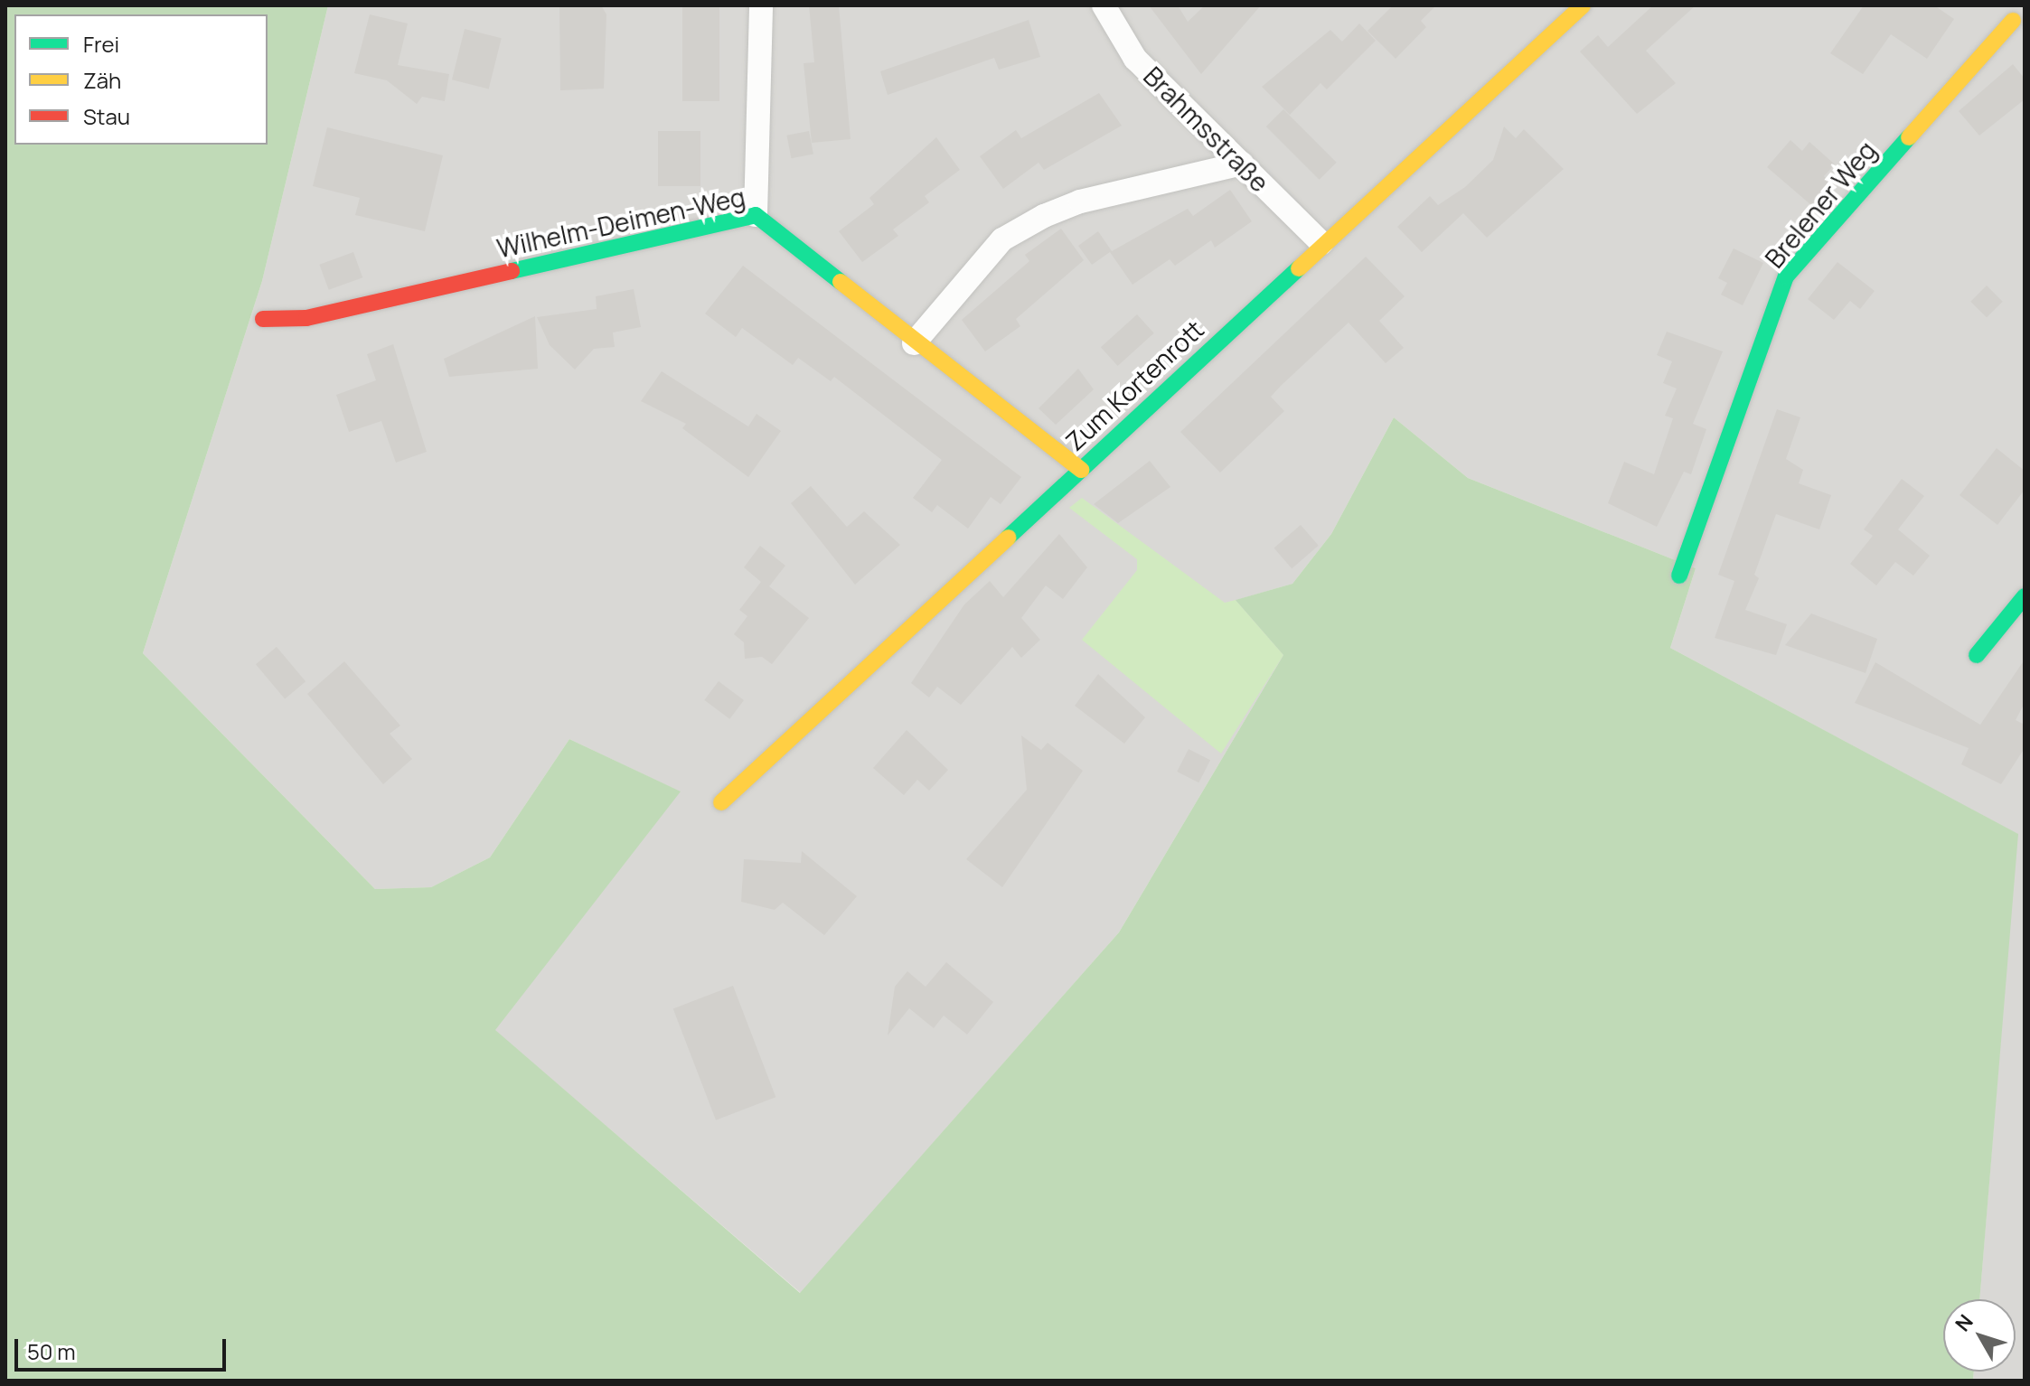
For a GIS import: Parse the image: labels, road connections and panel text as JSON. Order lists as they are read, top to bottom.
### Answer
{
  "streets": {
    "street": [
      "Brahmsstraße",
      "Brelener Weg",
      "Wilhelm-Deimen-Weg",
      "Zum Kortenrott"
    ]
  },
  "crossings": [
    ["Brahmsstraße", "Zum Kortenrott"],
    ["Wilhelm-Deimen-Weg", "Zum Kortenrott"]
  ],
  "legend": ["Frei", "Zäh", "Stau"],
  "scale_bar": "50 m",
  "north": "top left"
}
